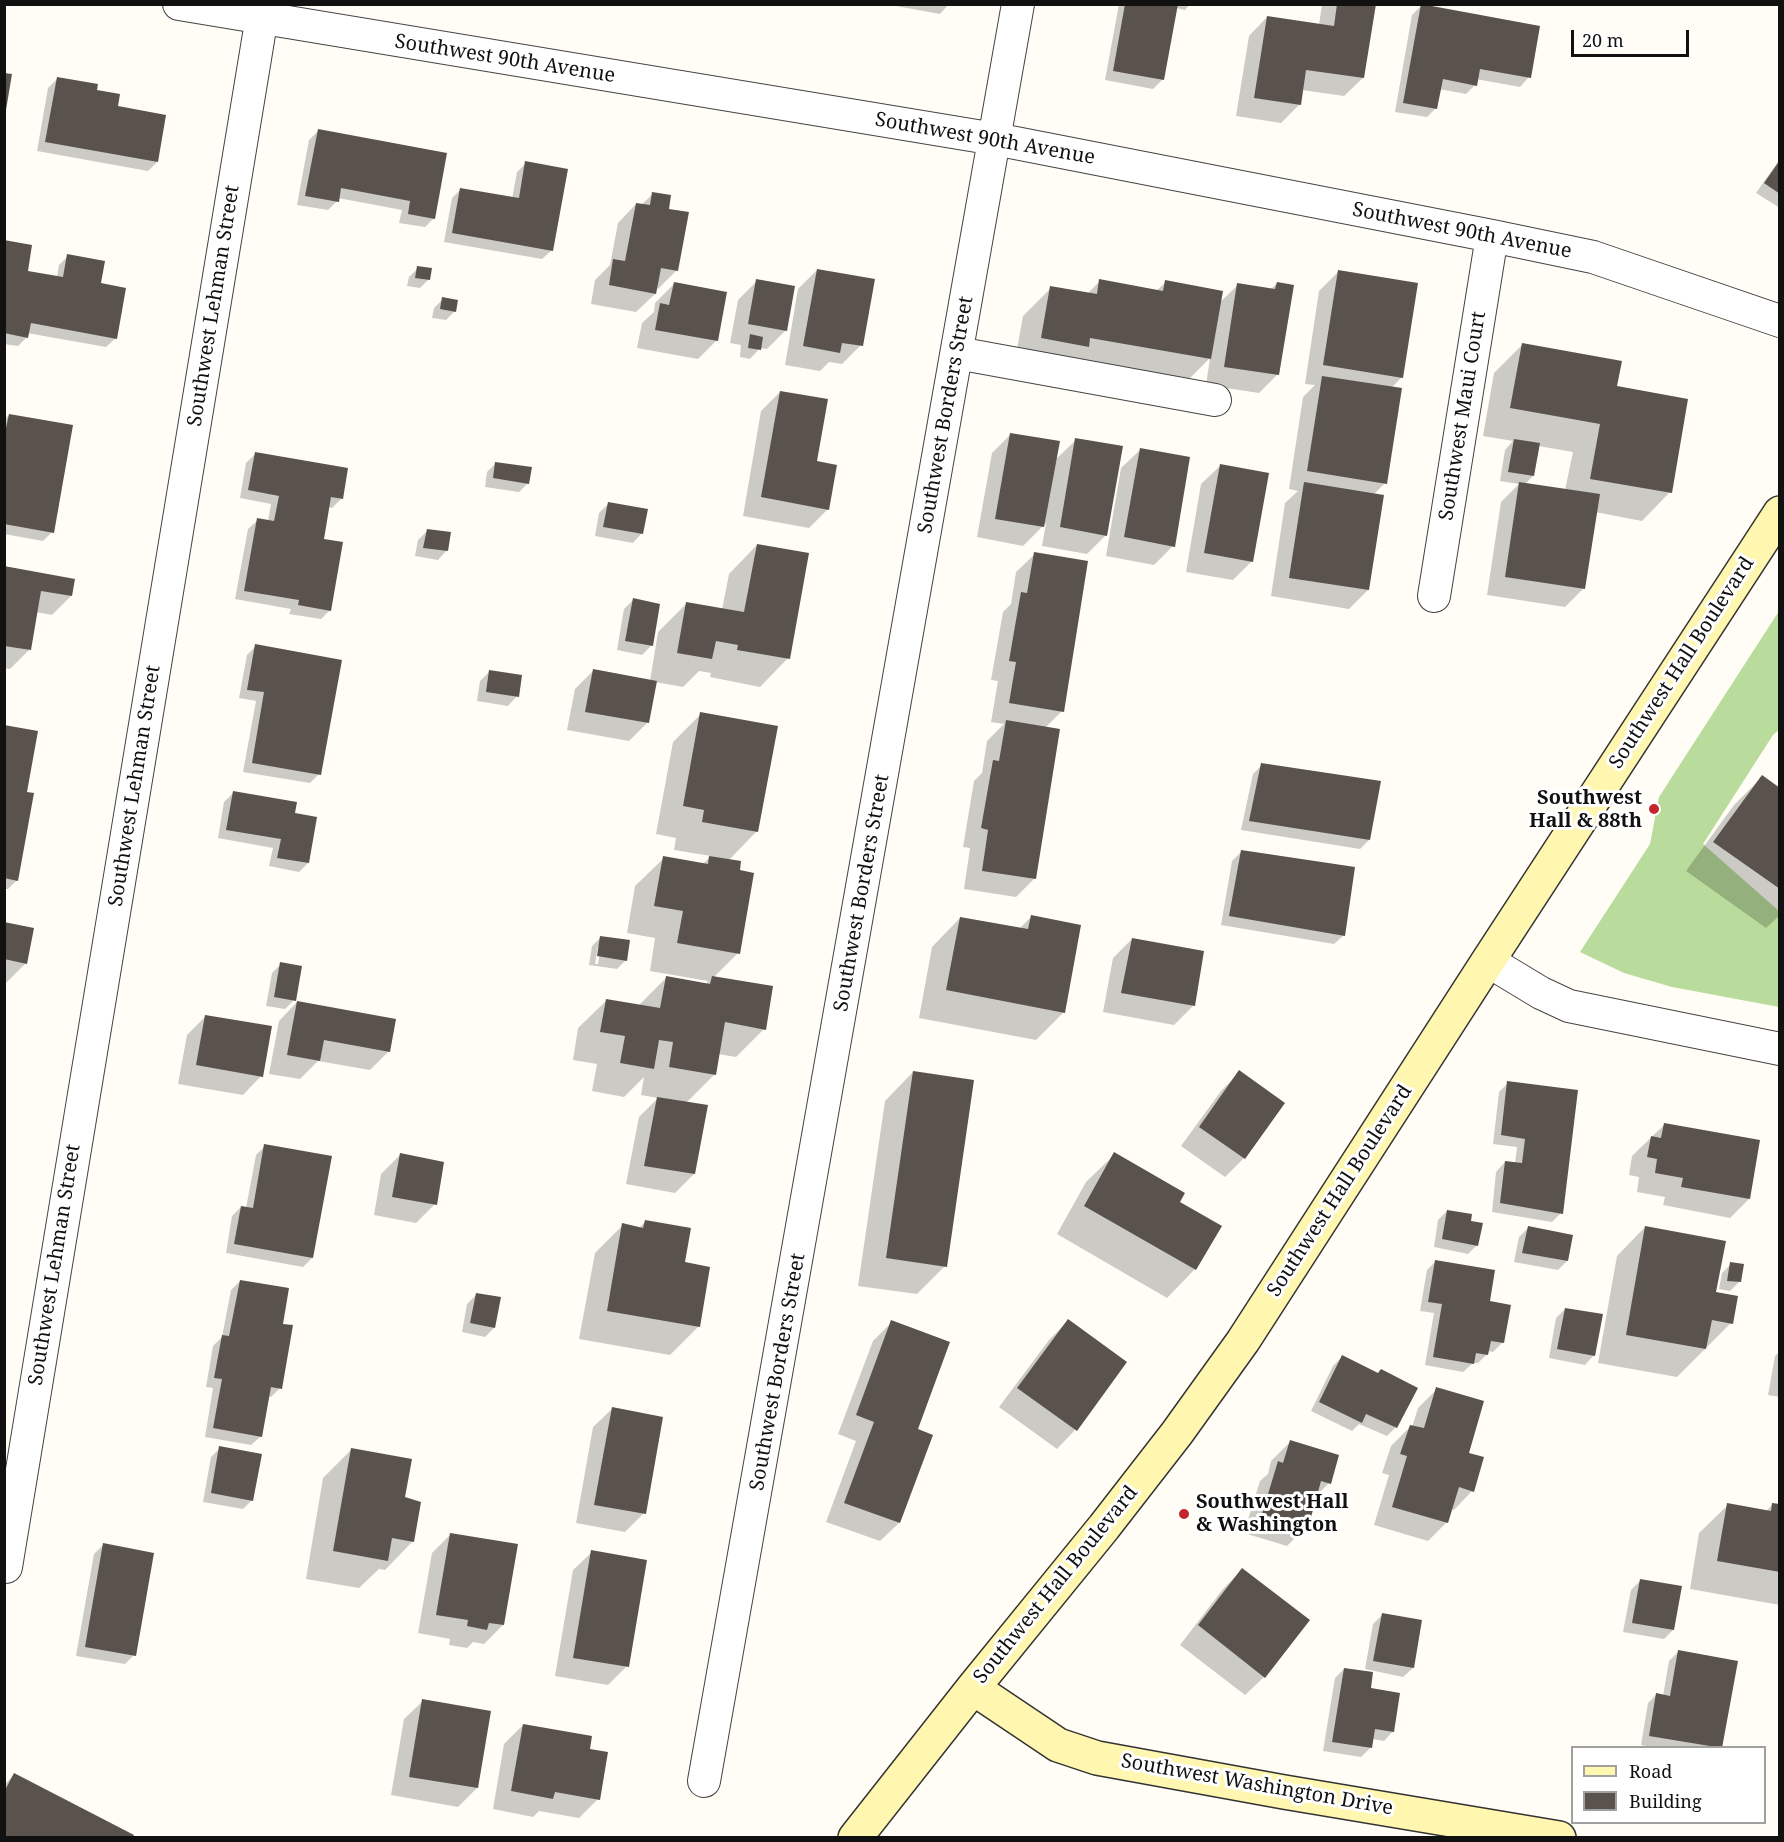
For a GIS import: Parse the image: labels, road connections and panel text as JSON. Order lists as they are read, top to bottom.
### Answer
{
  "streets": {
    "main road": ["Southwest Hall Boulevard", "Southwest Washington Drive"],
    "street": [
      "Southwest 90th Avenue",
      "Southwest Lehman Street",
      "Southwest Borders Street",
      "Southwest Maui Court"
    ]
  },
  "crossings": [
    ["Southwest 90th Avenue", "Southwest Lehman Street"],
    ["Southwest 90th Avenue", "Southwest Borders Street"],
    ["Southwest 90th Avenue", "Southwest Maui Court"],
    ["Southwest Hall Boulevard", "Southwest Washington Drive"]
  ],
  "places": ["Southwest Hall & 88th", "Southwest Hall & Washington"],
  "legend": ["Road", "Building"],
  "scale_bar": "20 m"
}
